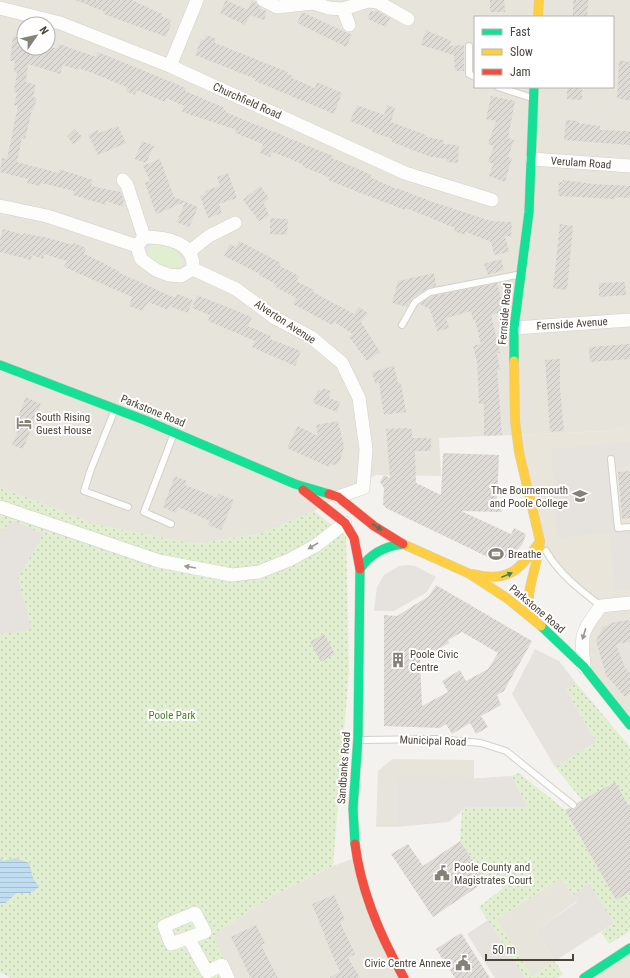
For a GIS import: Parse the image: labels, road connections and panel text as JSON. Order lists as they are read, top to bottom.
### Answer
{
  "streets": {
    "main road": ["Fernside Road", "Parkstone Road", "Sandbanks Road"],
    "street": [
      "Churchfield Road",
      "Verulam Road",
      "Alverton Avenue",
      "Fernside Avenue"
    ],
    "lane": ["Municipal Road"]
  },
  "crossings": [
    ["Verulam Road", "Fernside Road"],
    ["Fernside Road", "Fernside Avenue"],
    ["Fernside Road", "Parkstone Road"],
    ["Alverton Avenue", "Parkstone Road"],
    ["Parkstone Road", "Sandbanks Road"],
    ["Municipal Road", "Sandbanks Road"]
  ],
  "parks": ["Poole Park"],
  "places": {
    "hotel": ["South Rising Guest House"],
    "school or university": ["The Bournemouth and Poole College"],
    "sports": ["Breathe"],
    "building": ["Poole Civic Centre"],
    "public building": ["Poole County and Magistrates Court", "Civic Centre Annexe"]
  },
  "legend": ["Fast", "Slow", "Jam"],
  "scale_bar": "50 m",
  "north": "top right"
}
